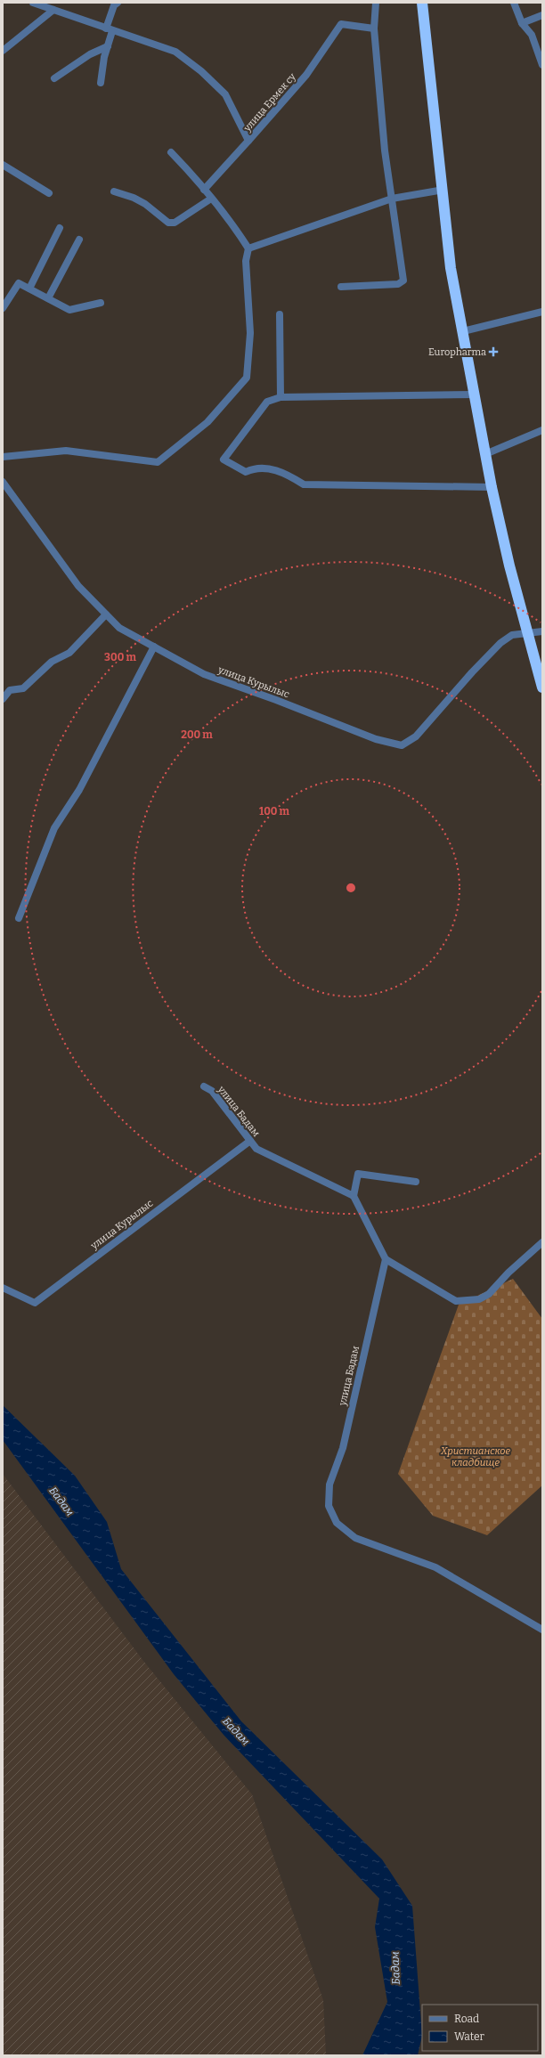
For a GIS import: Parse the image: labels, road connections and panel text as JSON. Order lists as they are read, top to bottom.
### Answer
{
  "streets": {
    "street": ["улица Ермек су", "улица Курылыс", "улица Бадам"]
  },
  "crossings": [
    ["улица Курылыс", "улица Бадам"]
  ],
  "water": ["Бадам"],
  "parks": ["Христианское кладбище"],
  "places": {
    "health": ["Europharma"]
  },
  "legend": ["Road", "Water"],
  "rings": ["300 m", "200 m", "100 m"]
}
